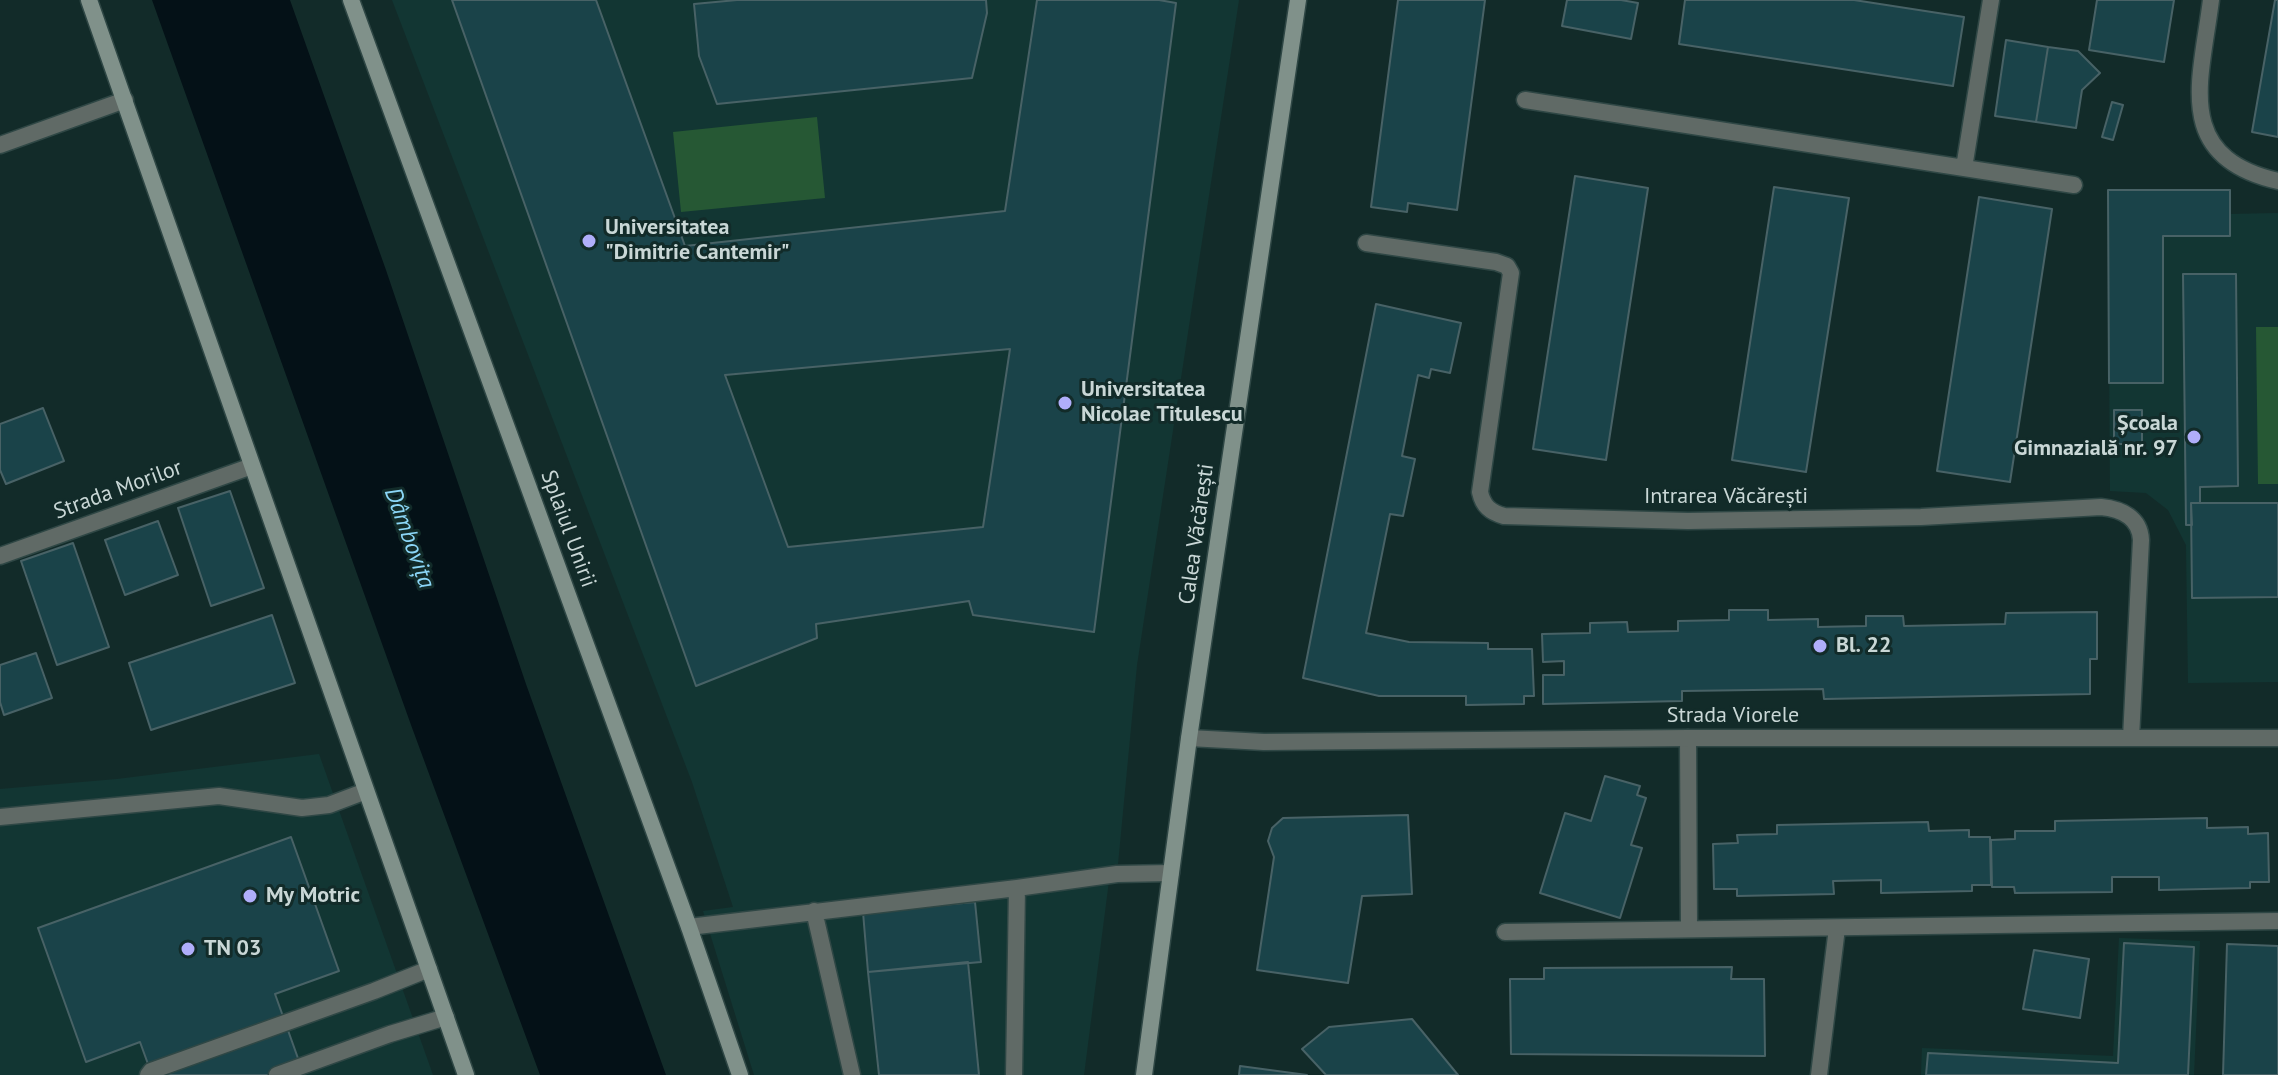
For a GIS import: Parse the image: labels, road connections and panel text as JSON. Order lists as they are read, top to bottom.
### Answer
{
  "streets": {
    "main road": ["Splaiul Unirii", "Calea Văcărești"],
    "street": ["Strada Morilor", "Intrarea Văcărești", "Strada Viorele"]
  },
  "crossings": [
    ["Intrarea Văcărești", "Strada Viorele"],
    ["Calea Văcărești", "Strada Viorele"]
  ],
  "water": ["Dâmbovița"],
  "places": [
    "Universitatea \"Dimitrie Cantemir\"",
    "Universitatea Nicolae Titulescu",
    "Școala Gimnazială nr. 97",
    "Bl. 22",
    "My Motric",
    "TN 03"
  ]
}
